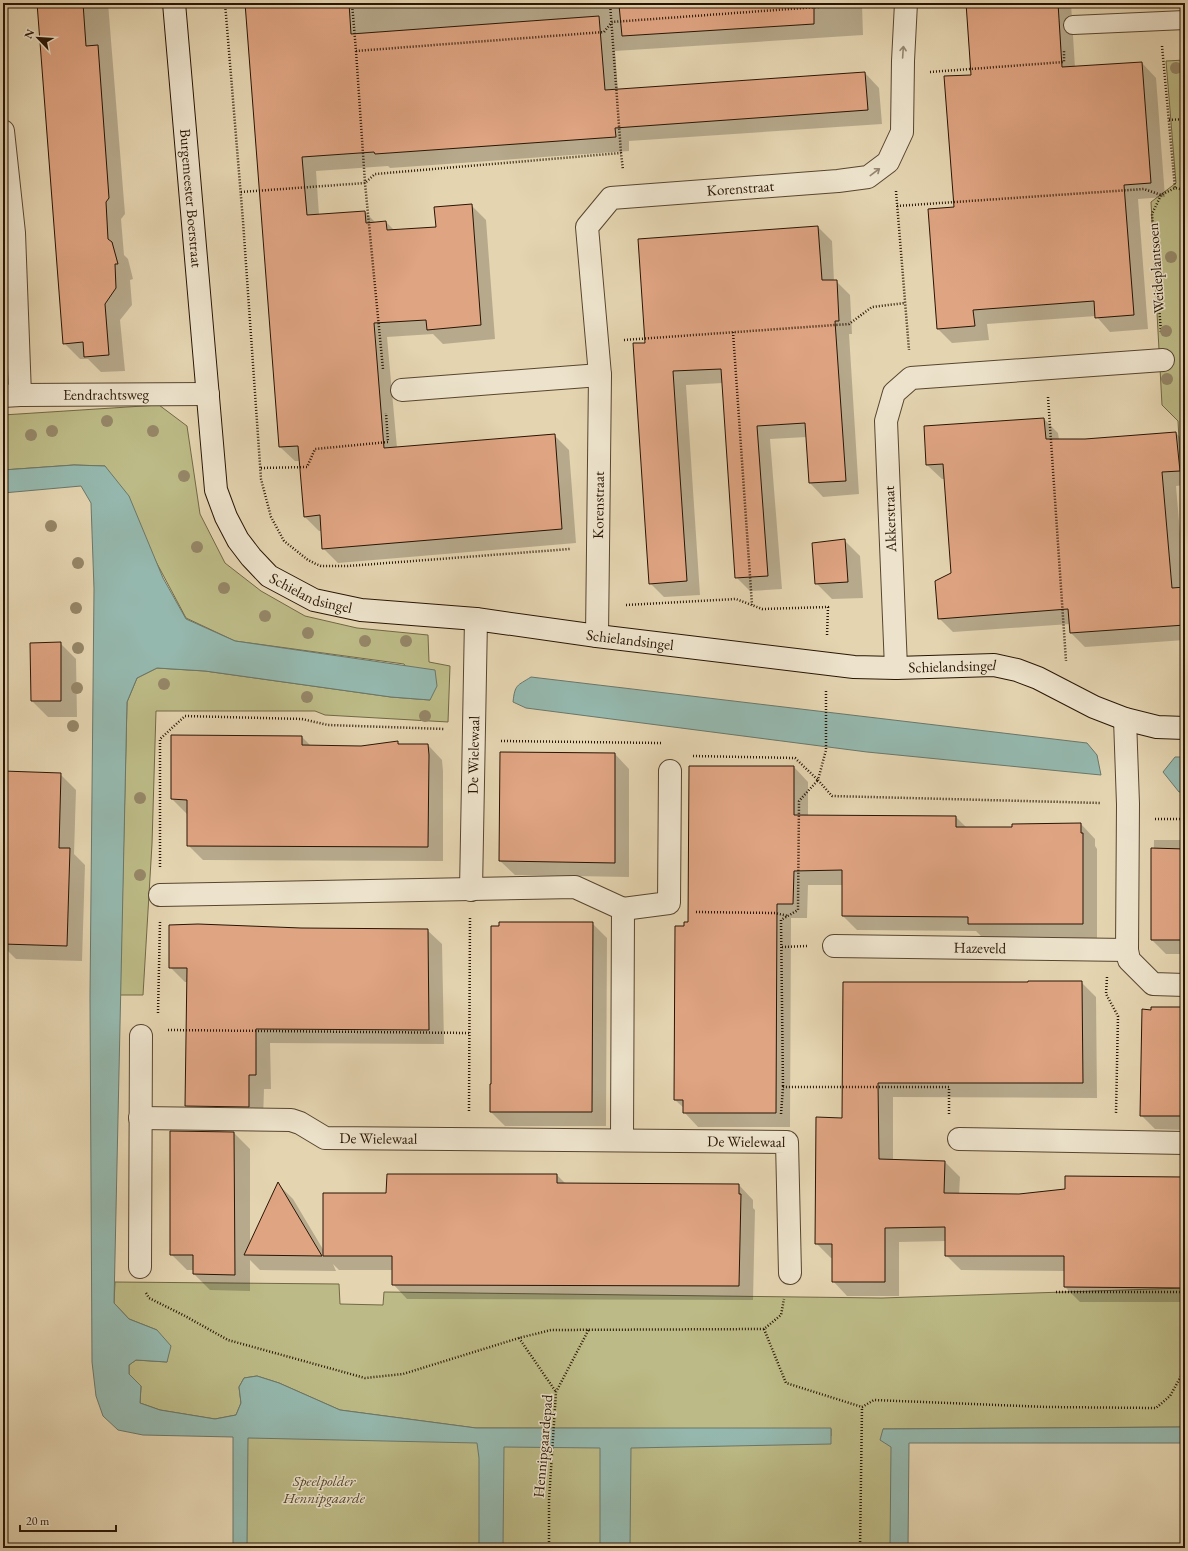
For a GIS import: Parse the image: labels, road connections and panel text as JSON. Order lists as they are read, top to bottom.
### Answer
{
  "streets": {
    "street": [
      "Korenstraat",
      "Burgemeester Boerstraat",
      "Eendrachtsweg",
      "Akkerstraat",
      "Schielandsingel",
      "De Wielewaal",
      "Hazeveld"
    ],
    "path": ["Weideplantsoen", "Hennipgaardepad"]
  },
  "crossings": [
    ["Korenstraat", "Schielandsingel"],
    ["Burgemeester Boerstraat", "Eendrachtsweg"],
    ["Burgemeester Boerstraat", "Schielandsingel"],
    ["Eendrachtsweg", "Schielandsingel"],
    ["Akkerstraat", "Schielandsingel"],
    ["Schielandsingel", "De Wielewaal"]
  ],
  "parks": ["Speelpolder Hennipgaarde"],
  "scale_bar": "20 m",
  "north": "top left"
}
